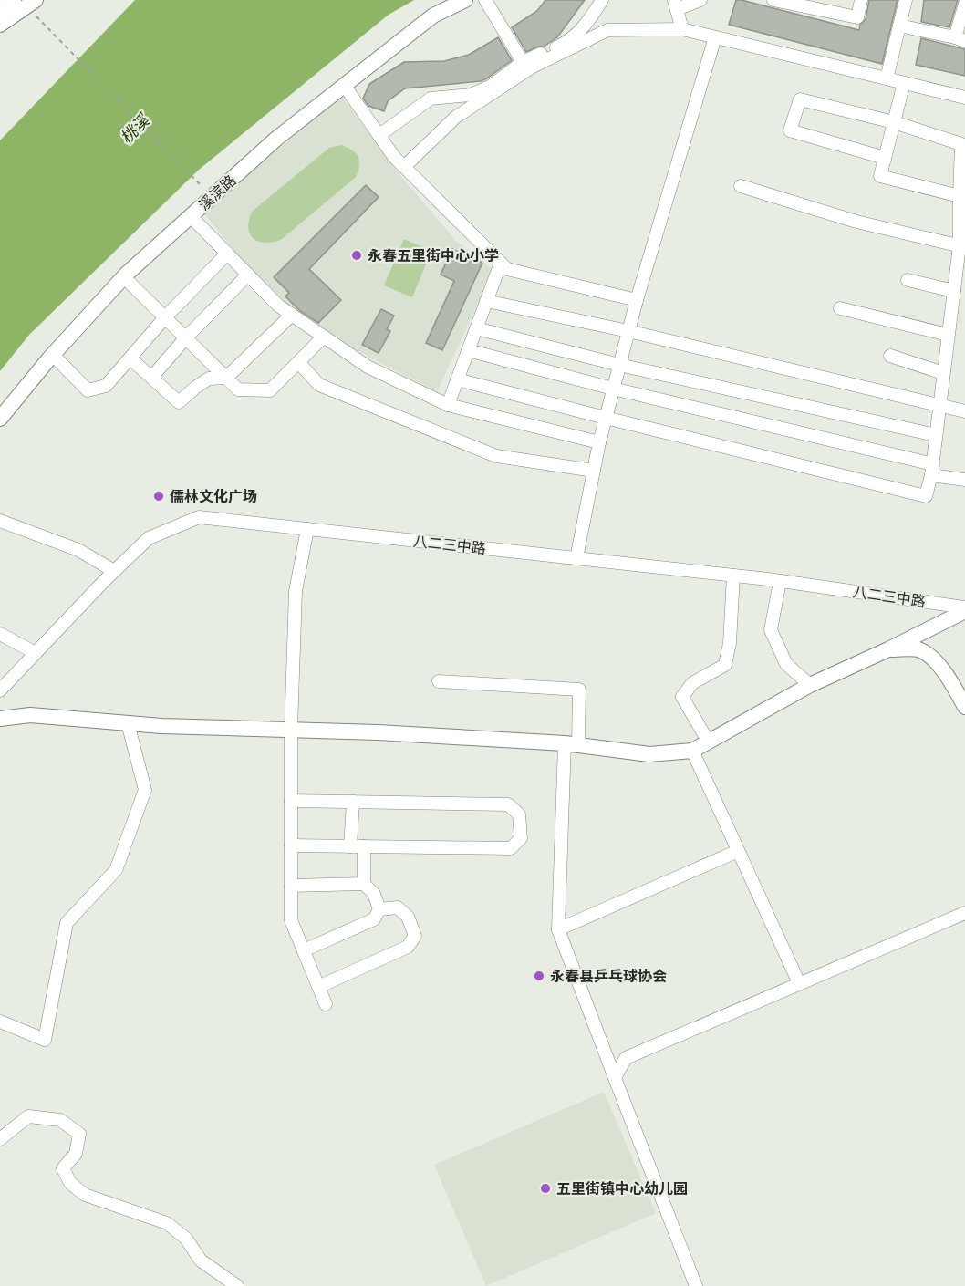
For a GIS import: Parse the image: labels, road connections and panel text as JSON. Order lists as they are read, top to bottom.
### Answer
{
  "streets": {
    "main road": ["溪滨路", "八二三中路"]
  },
  "water": ["桃溪"],
  "places": [
    "永春五里街中心小学",
    "儒林文化广场",
    "永春县乒乓球协会",
    "五里街镇中心幼儿园"
  ]
}
